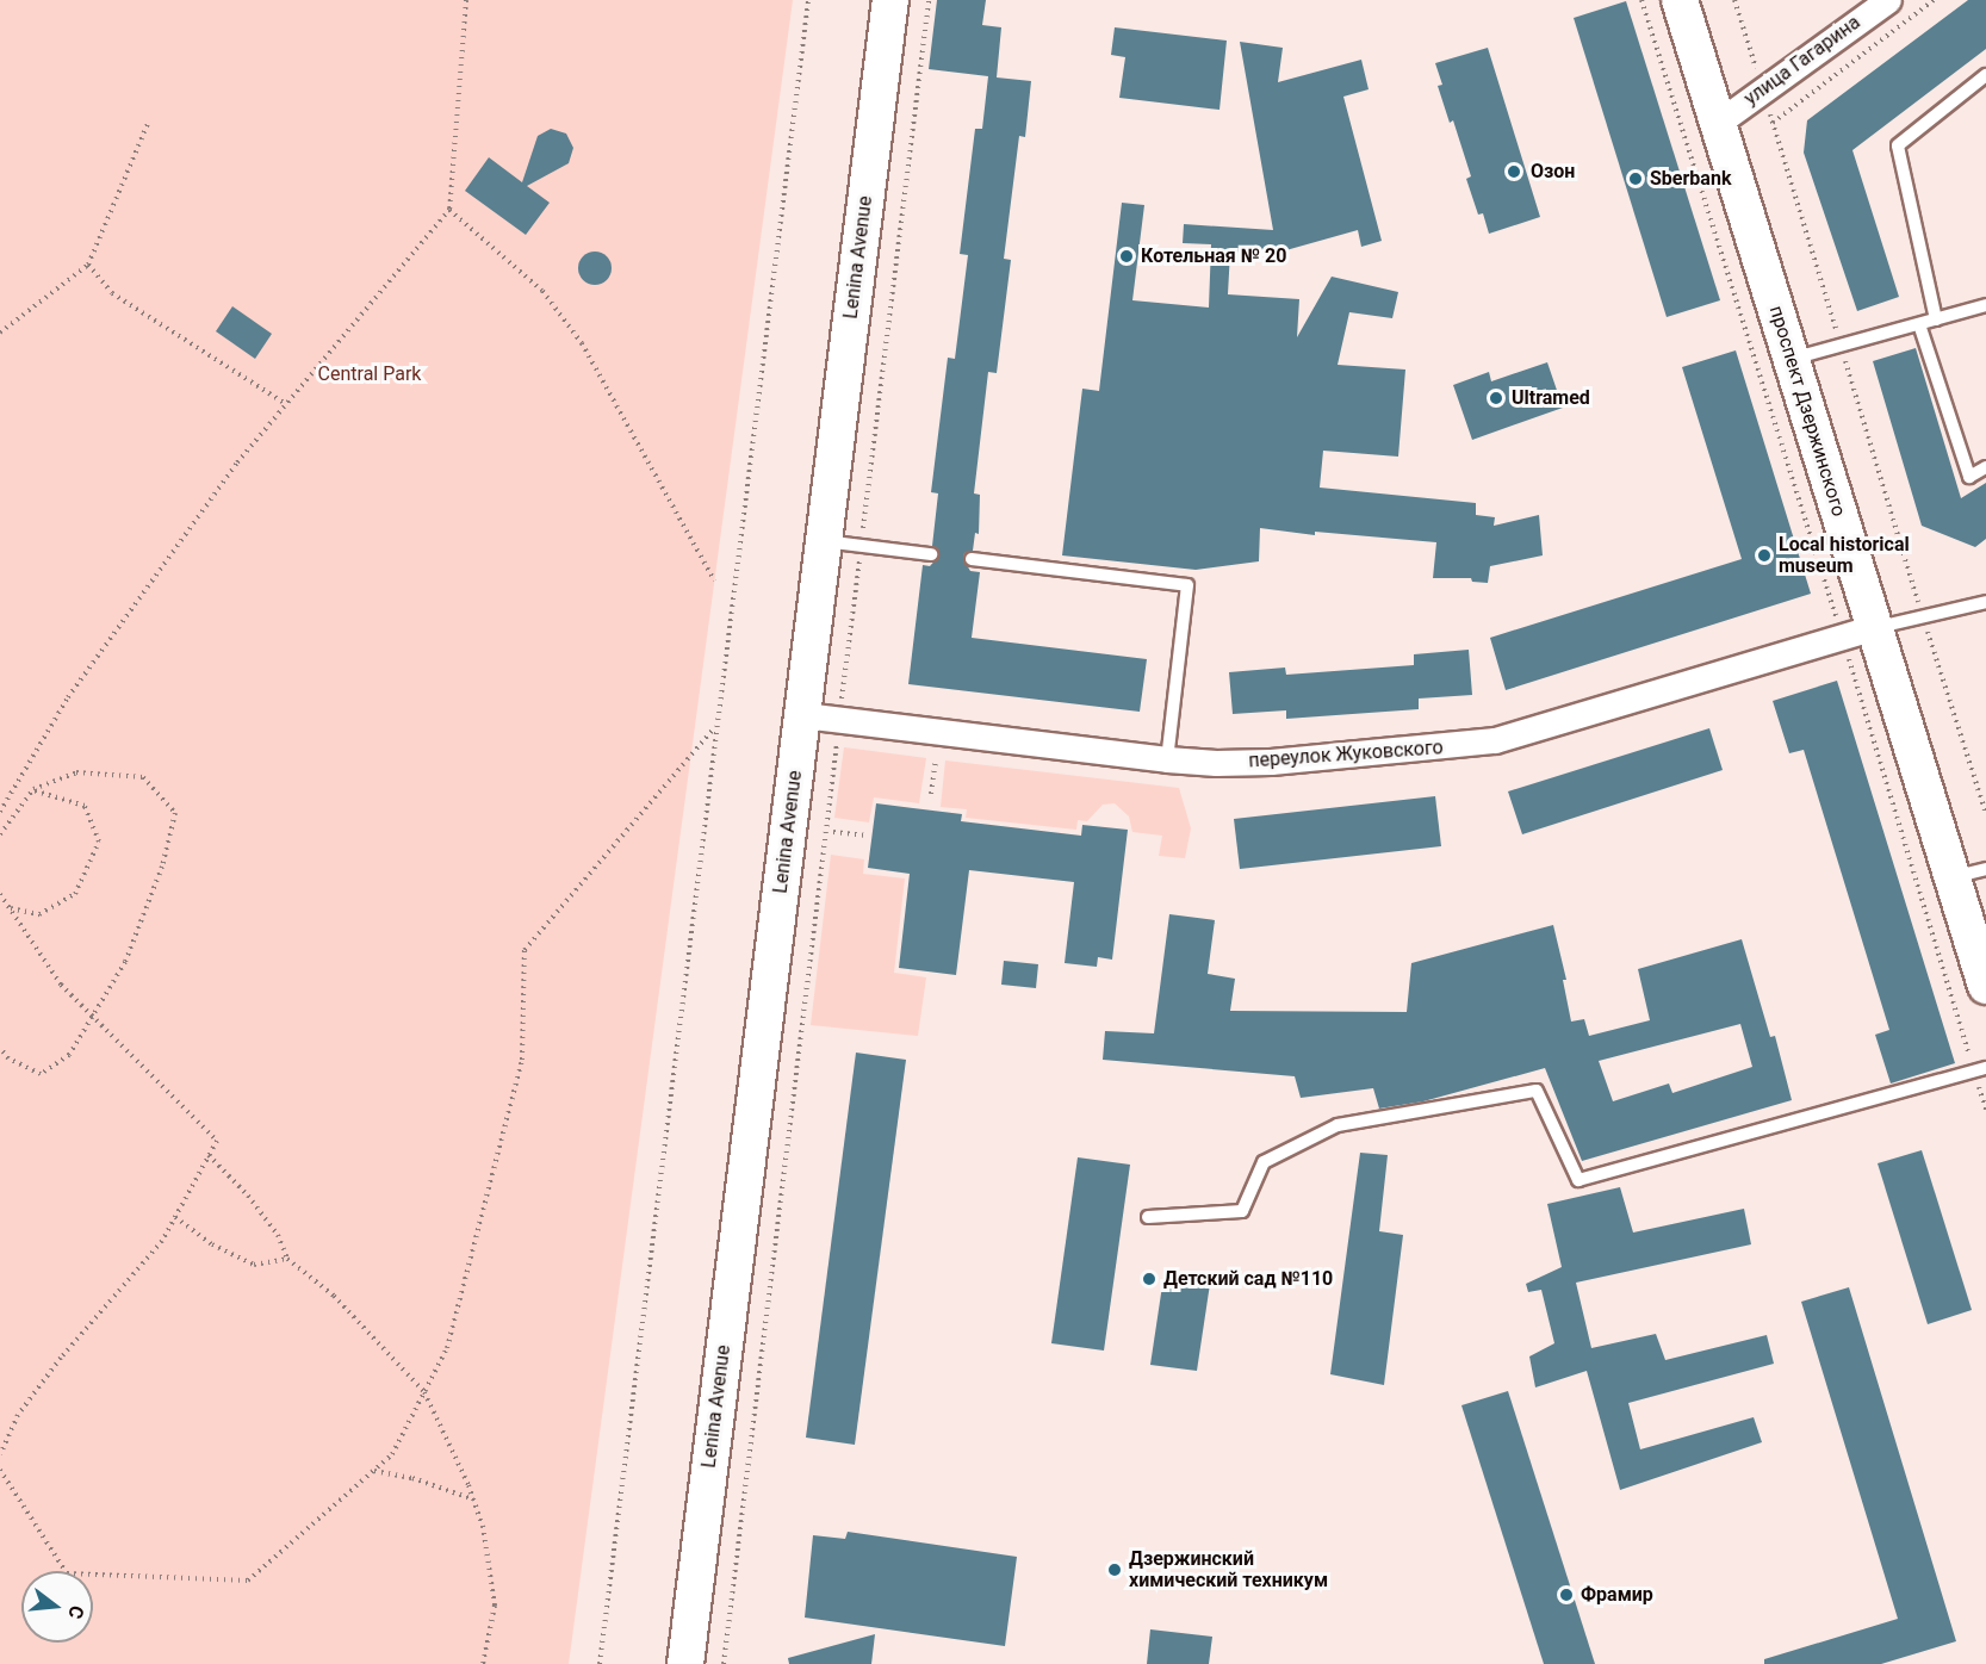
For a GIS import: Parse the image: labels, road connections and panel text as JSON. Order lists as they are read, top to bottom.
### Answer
{
  "streets": {
    "main road": ["Lenina Avenue", "проспект Дзержинского"],
    "street": ["улица Гагарина", "переулок Жуковского"]
  },
  "crossings": [
    ["улица Гагарина", "проспект Дзержинского"],
    ["Lenina Avenue", "переулок Жуковского"],
    ["проспект Дзержинского", "переулок Жуковского"]
  ],
  "parks": ["Central Park"],
  "places": [
    "Озон",
    "Sberbank",
    "Котельная № 20",
    "Ultramed",
    "Local historical museum",
    "Детский сад №110",
    "Дзержинский химический техникум",
    "Фрамир"
  ],
  "north": "right"
}
